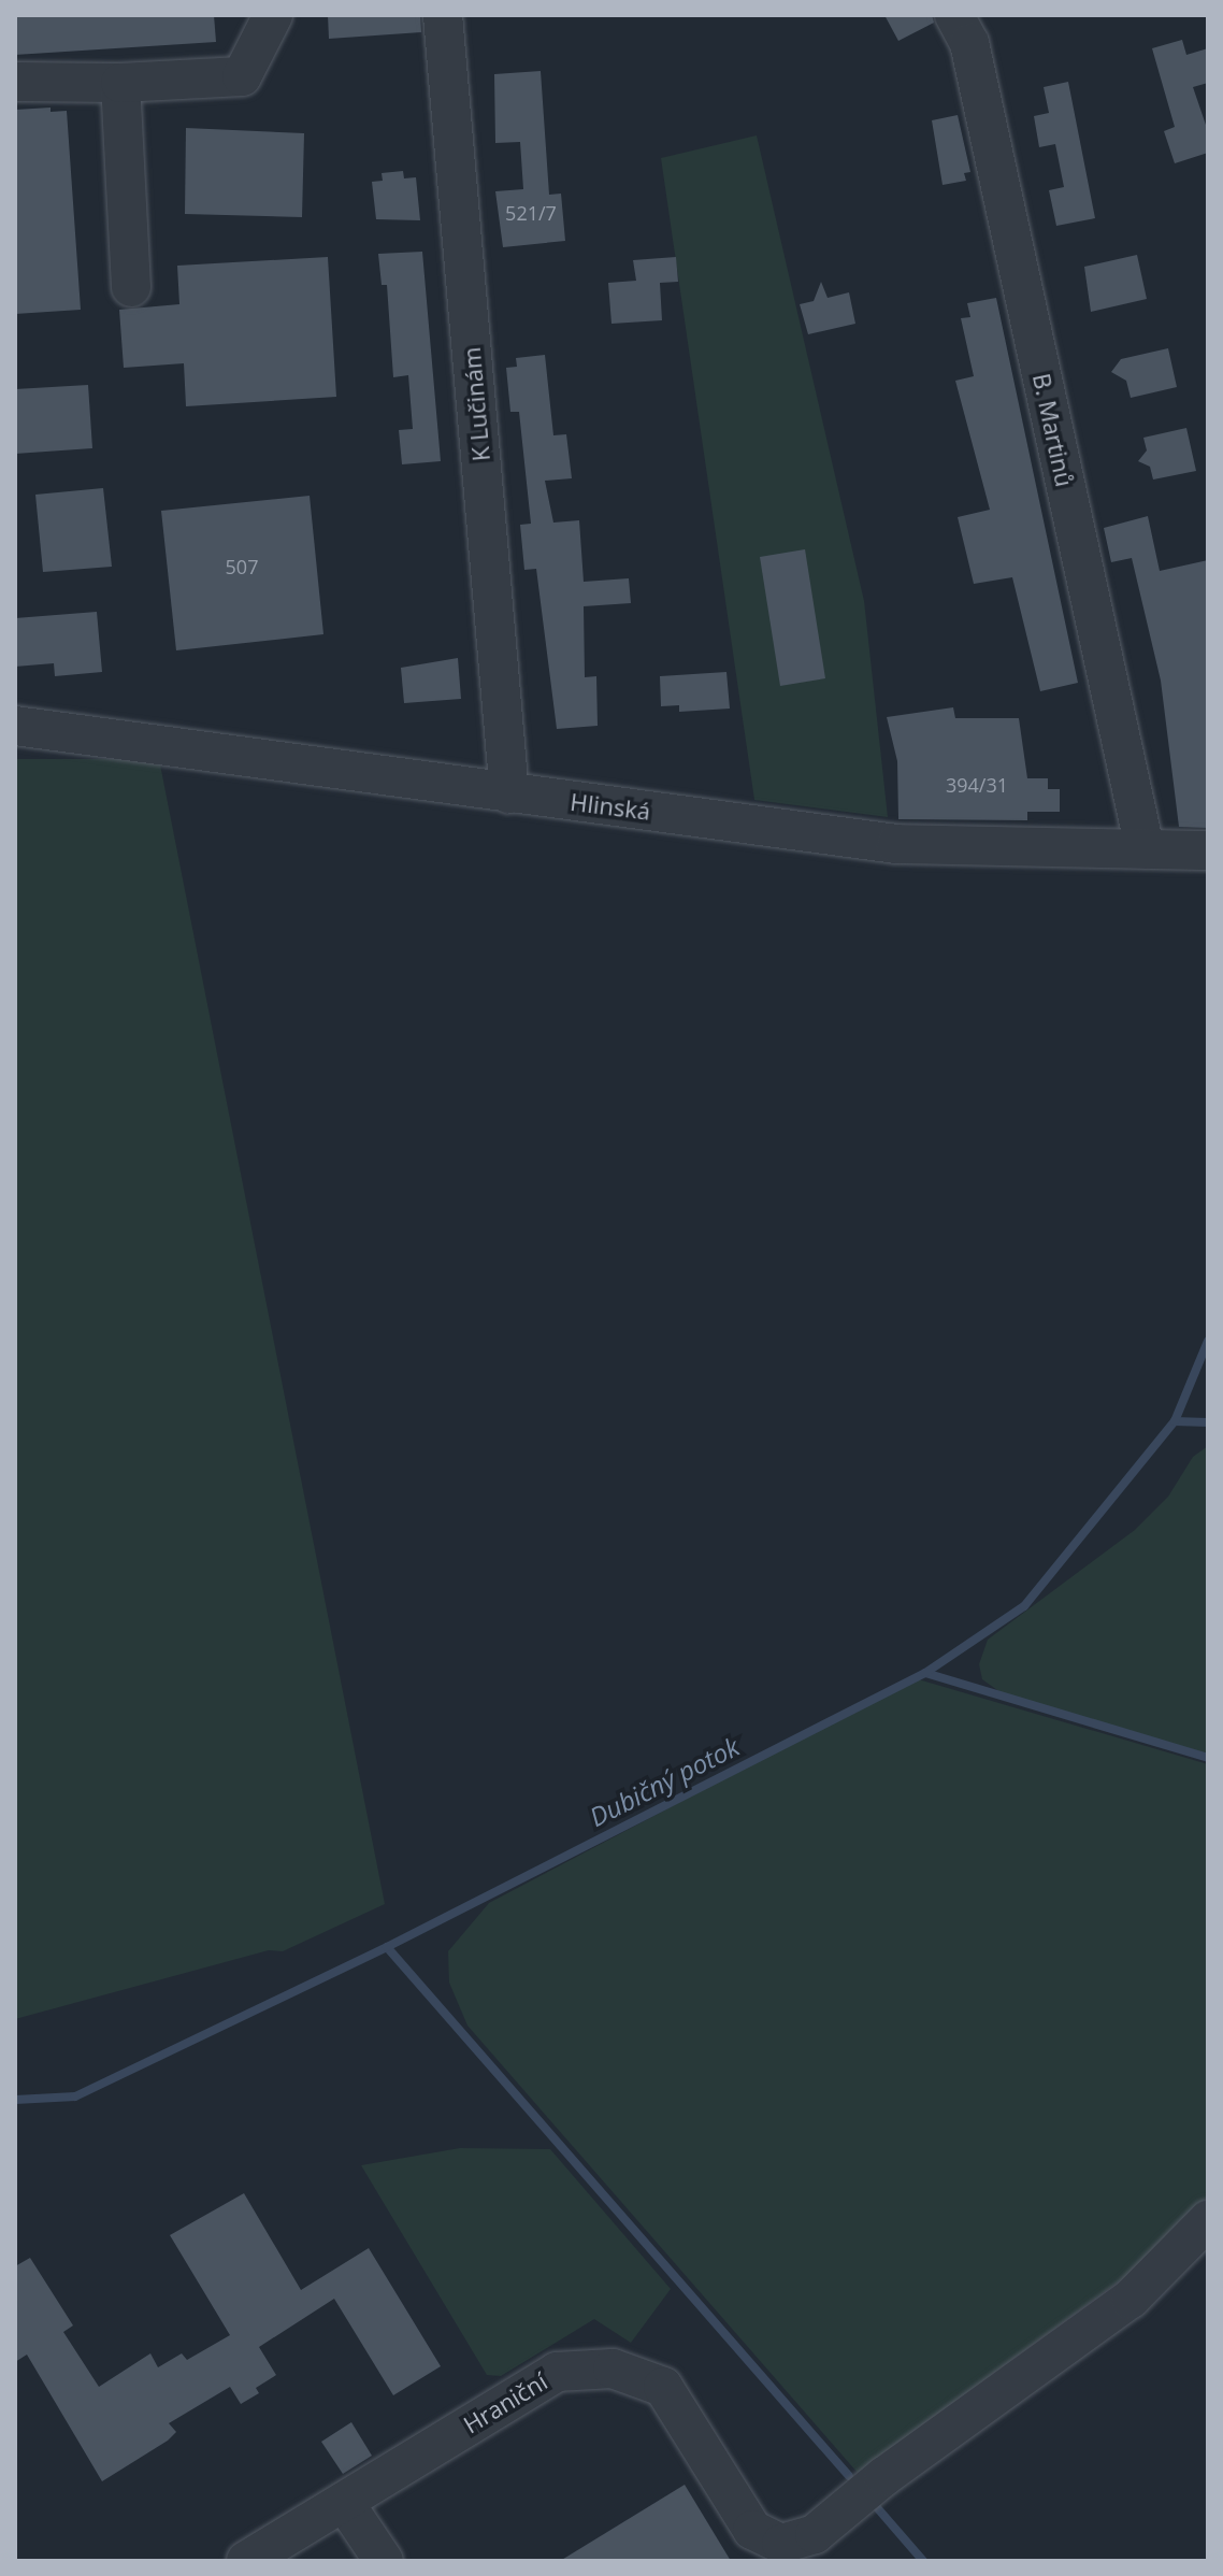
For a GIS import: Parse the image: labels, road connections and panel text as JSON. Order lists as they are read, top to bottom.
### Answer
{
  "streets": {
    "street": [
      "K Lučinám",
      "B. Martinů",
      "Hlinská",
      "Hraniční"
    ]
  },
  "crossings": [
    ["K Lučinám", "Hlinská"],
    ["B. Martinů", "Hlinská"]
  ],
  "water": ["Dubičný potok"],
  "house_numbers": ["521/7", "507", "394/31"]
}
